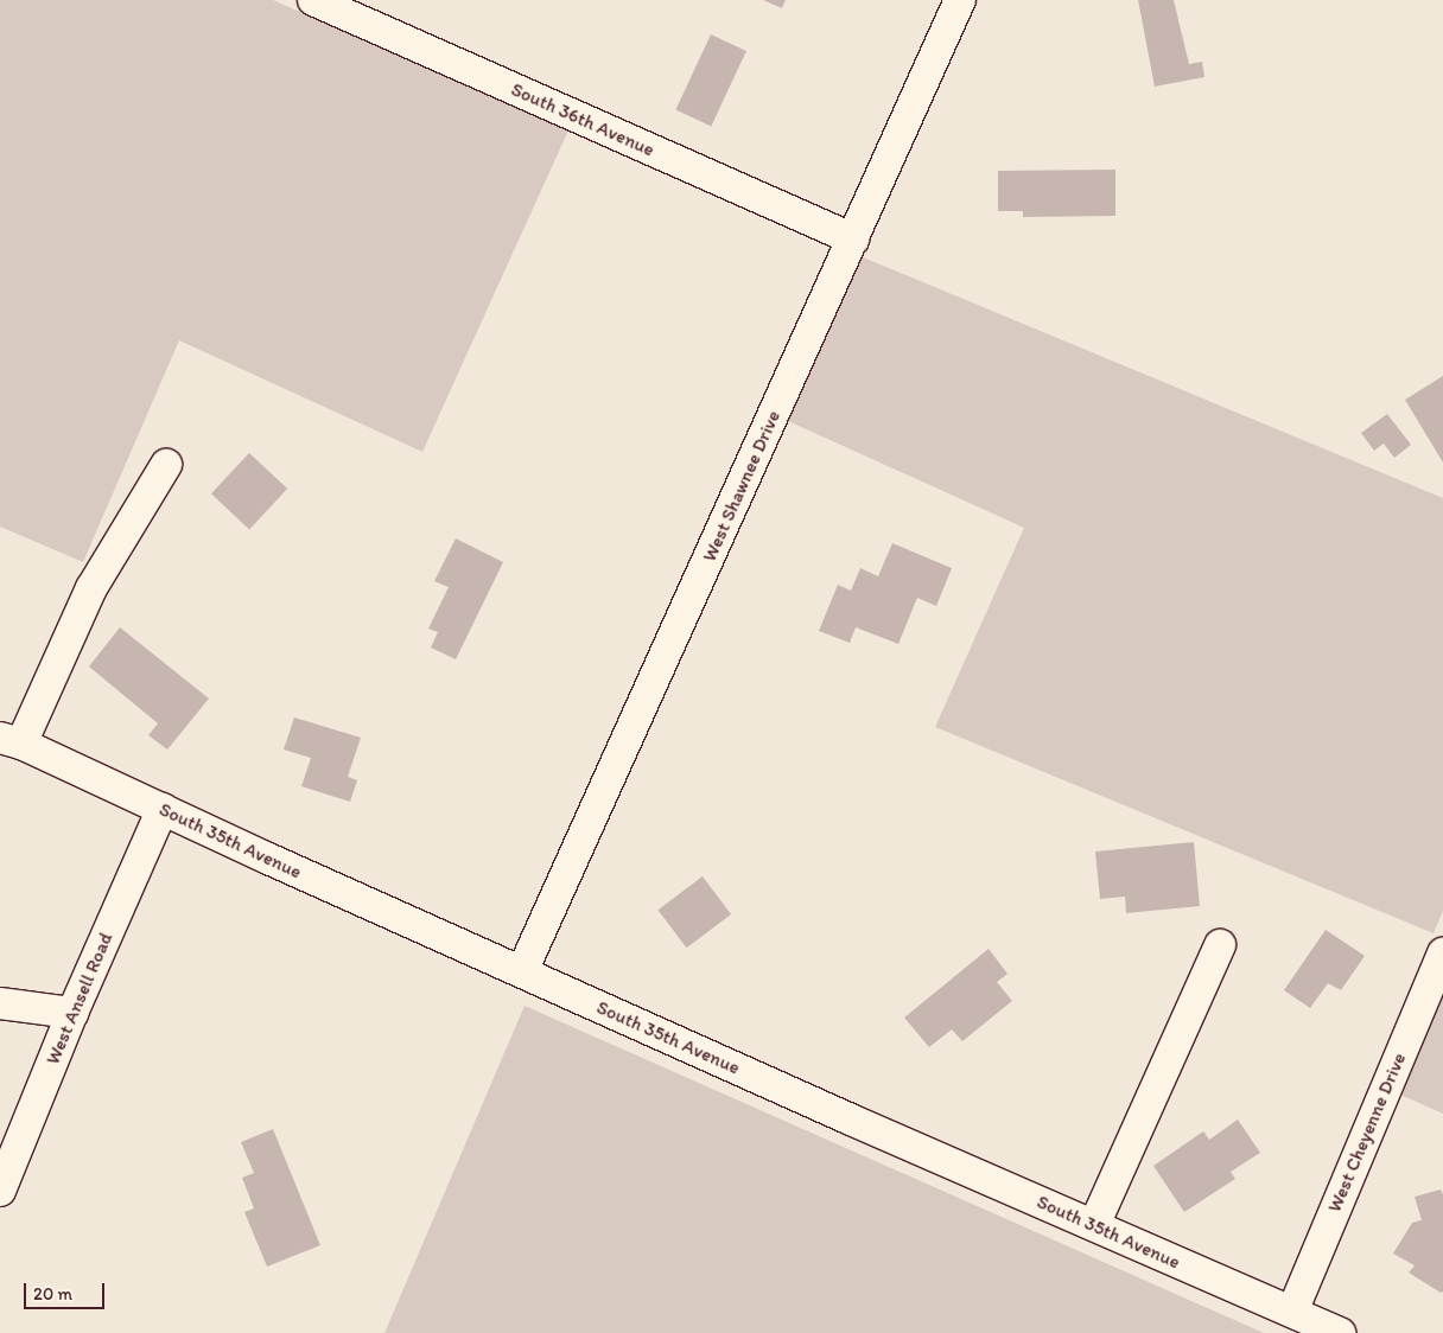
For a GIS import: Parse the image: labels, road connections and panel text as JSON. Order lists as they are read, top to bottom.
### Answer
{
  "streets": {
    "street": [
      "South 36th Avenue",
      "West Shawnee Drive",
      "South 35th Avenue",
      "West Ansell Road",
      "West Cheyenne Drive"
    ]
  },
  "crossings": [
    ["South 36th Avenue", "West Shawnee Drive"],
    ["West Shawnee Drive", "South 35th Avenue"],
    ["South 35th Avenue", "West Ansell Road"],
    ["South 35th Avenue", "West Cheyenne Drive"]
  ],
  "scale_bar": "20 m"
}
